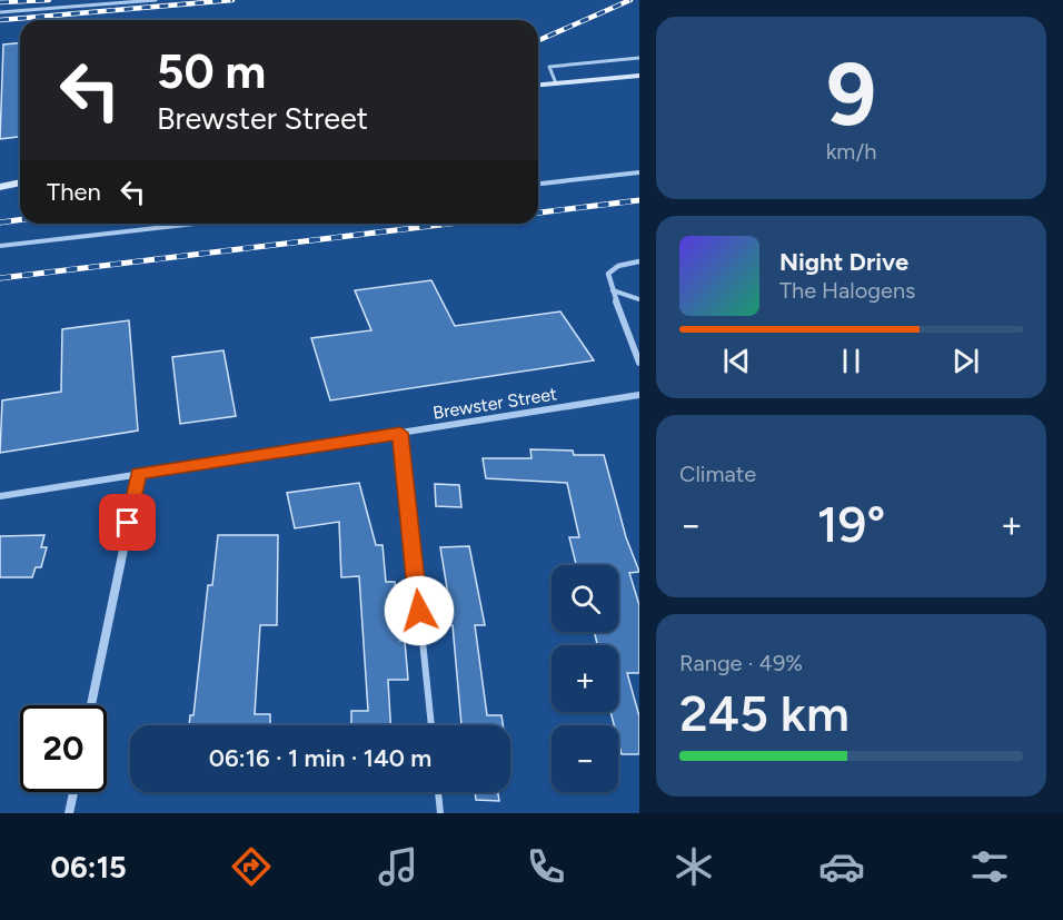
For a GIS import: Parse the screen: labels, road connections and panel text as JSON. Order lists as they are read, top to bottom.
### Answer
{
  "streets": {
    "street": ["Brewster Street"]
  },
  "page": {
    "tile": [
      ["9", "km/h"],
      "Climate",
      ["Range · 49%", "245 km"]
    ],
    "turn": ["50 m", "Brewster Street"],
    "then": "Then",
    "song": ["Night Drive", "The Halogens"],
    "heat": ["−", "19°", "+"],
    "map_buttons": ["+", "−"],
    "limit": "20",
    "trip": "06:16 · 1 min · 140 m",
    "tabs": "06:15"
  }
}
